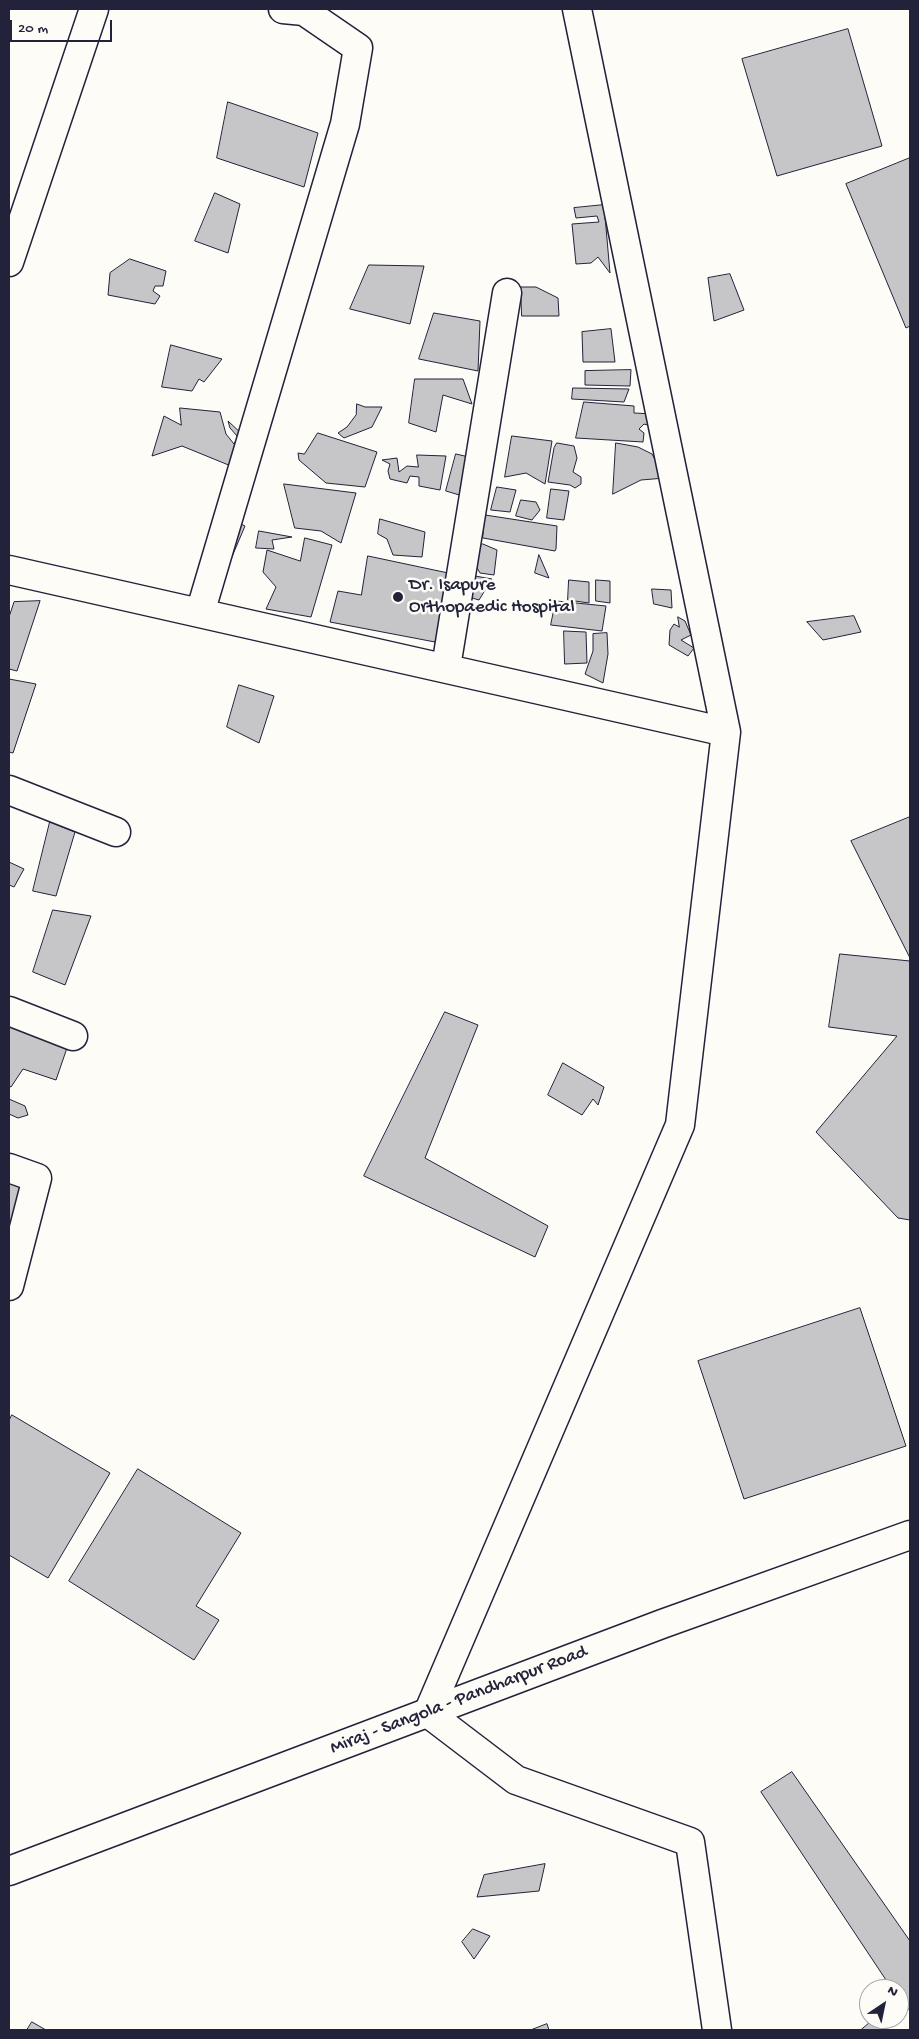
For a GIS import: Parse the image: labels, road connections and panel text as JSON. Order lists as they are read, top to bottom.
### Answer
{
  "streets": {
    "main road": ["Miraj - Sangola - Pandharpur Road"]
  },
  "places": ["Dr. Isapure Orthopaedic Hospital"],
  "scale_bar": "20 m",
  "north": "top right"
}
